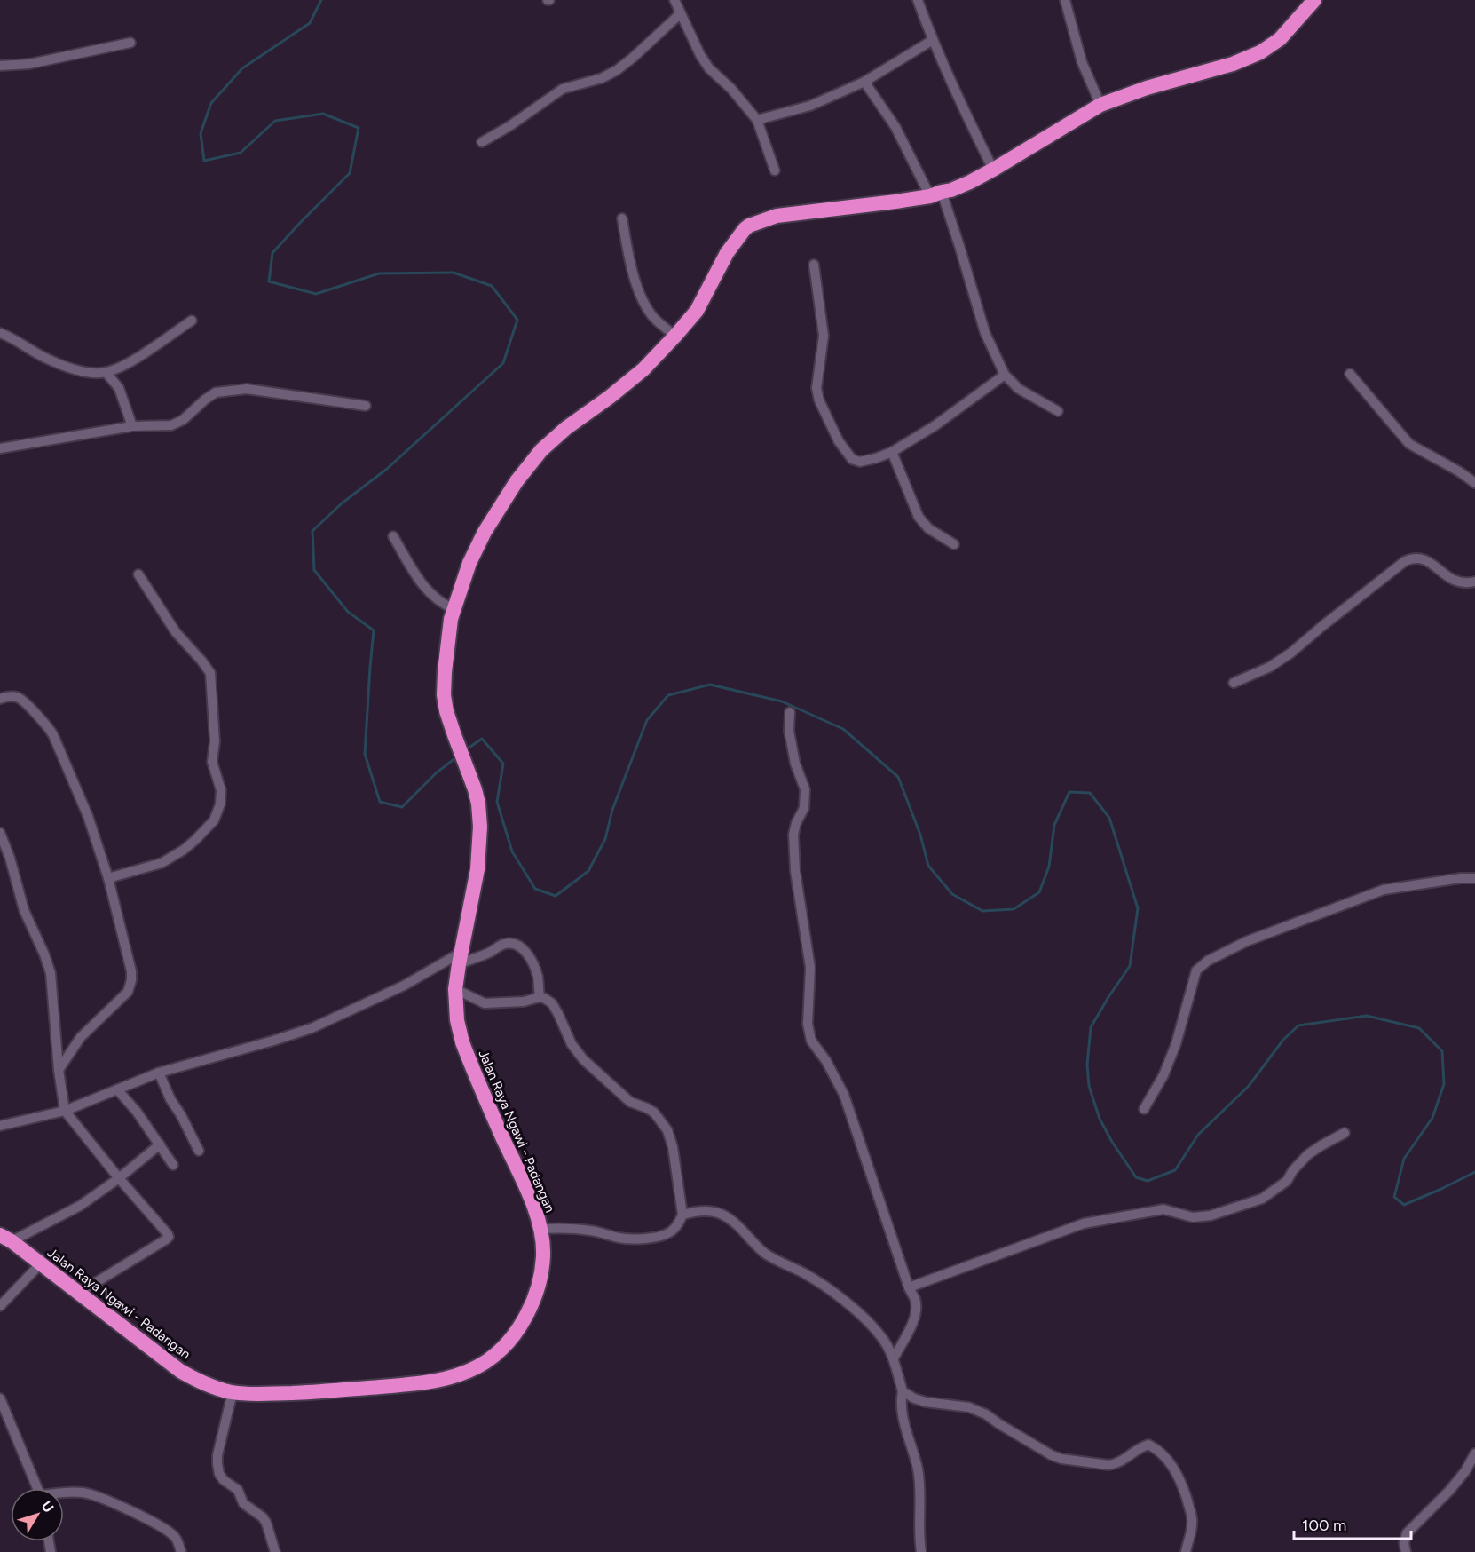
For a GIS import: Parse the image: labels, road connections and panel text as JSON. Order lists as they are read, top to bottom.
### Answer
{
  "streets": {
    "highway": ["Jalan Raya Ngawi - Padangan"]
  },
  "scale_bar": "100 m",
  "north": "top right"
}
